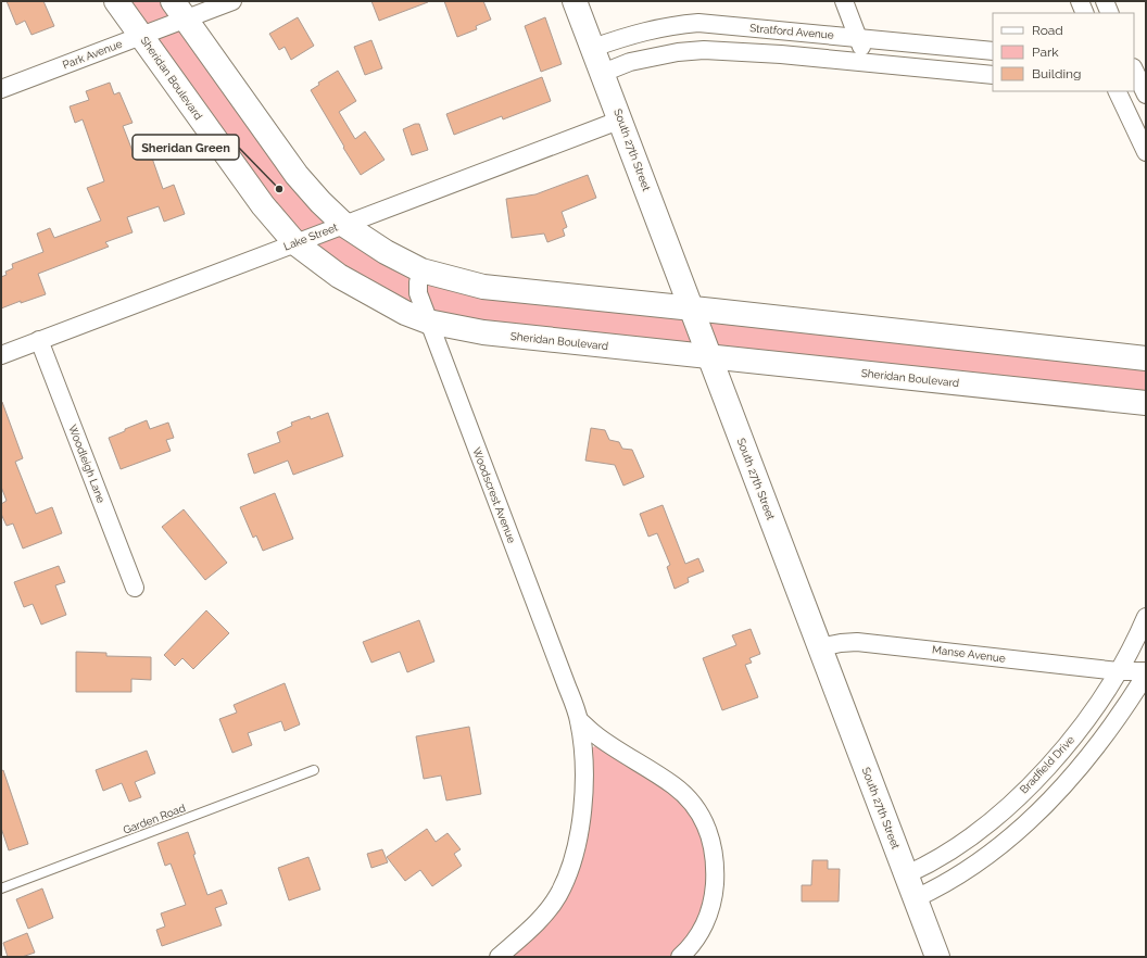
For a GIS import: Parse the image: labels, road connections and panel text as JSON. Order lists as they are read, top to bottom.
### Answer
{
  "streets": {
    "main road": ["Sheridan Boulevard", "South 27th Street"],
    "street": [
      "Stratford Avenue",
      "Park Avenue",
      "Lake Street",
      "Woodleigh Lane",
      "Woodscrest Avenue",
      "Manse Avenue",
      "Bradfield Drive"
    ],
    "lane": ["Garden Road"]
  },
  "crossings": [
    ["Stratford Avenue", "South 27th Street"],
    ["Park Avenue", "Sheridan Boulevard"],
    ["Sheridan Boulevard", "South 27th Street"],
    ["Sheridan Boulevard", "Lake Street"],
    ["Sheridan Boulevard", "Woodscrest Avenue"],
    ["South 27th Street", "Lake Street"],
    ["South 27th Street", "Manse Avenue"],
    ["South 27th Street", "Bradfield Drive"],
    ["Lake Street", "Woodleigh Lane"],
    ["Manse Avenue", "Bradfield Drive"]
  ],
  "places": ["Sheridan Green"],
  "legend": ["Road", "Park", "Building"]
}
